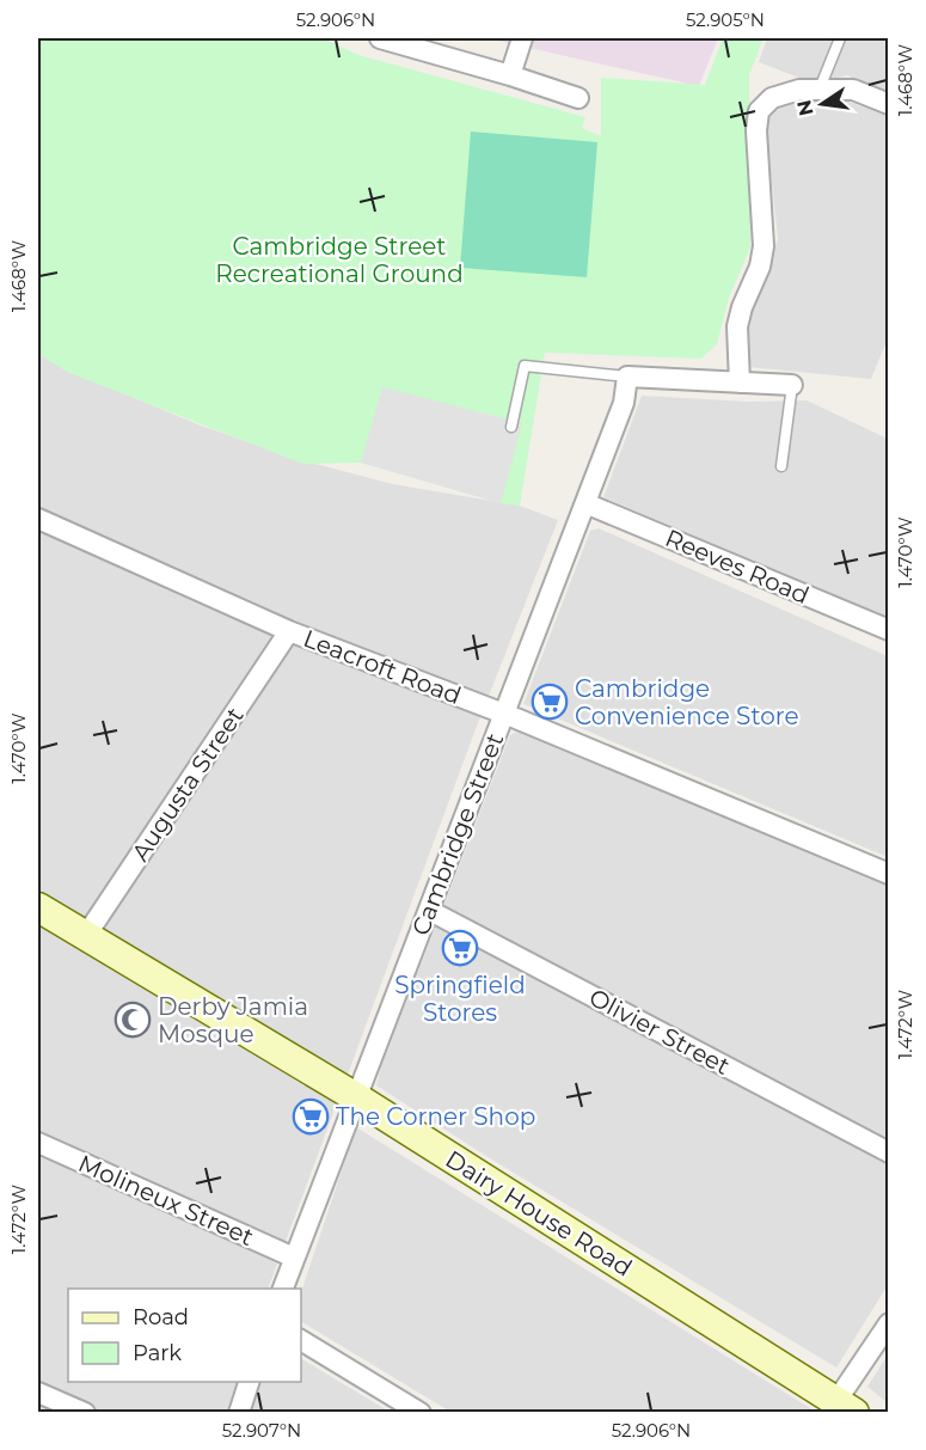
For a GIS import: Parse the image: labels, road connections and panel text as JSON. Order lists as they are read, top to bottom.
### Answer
{
  "streets": {
    "street": [
      "Reeves Road",
      "Leacroft Road",
      "Augusta Street",
      "Cambridge Street",
      "Olivier Street",
      "Molineux Street",
      "Dairy House Road"
    ]
  },
  "crossings": [
    ["Reeves Road", "Cambridge Street"],
    ["Leacroft Road", "Augusta Street"],
    ["Leacroft Road", "Cambridge Street"],
    ["Augusta Street", "Dairy House Road"],
    ["Cambridge Street", "Olivier Street"],
    ["Cambridge Street", "Molineux Street"],
    ["Cambridge Street", "Dairy House Road"]
  ],
  "parks": ["Cambridge Street Recreational Ground"],
  "places": {
    "supermarket": ["Cambridge Convenience Store", "Springfield Stores", "The Corner Shop"],
    "mosque": ["Derby Jamia Mosque"]
  },
  "legend": ["Road", "Park"],
  "north": "left",
  "coordinates": [
    "52.906°N",
    "52.905°N",
    "1.468°W",
    "1.470°W",
    "1.472°W",
    "52.907°N"
  ]
}
